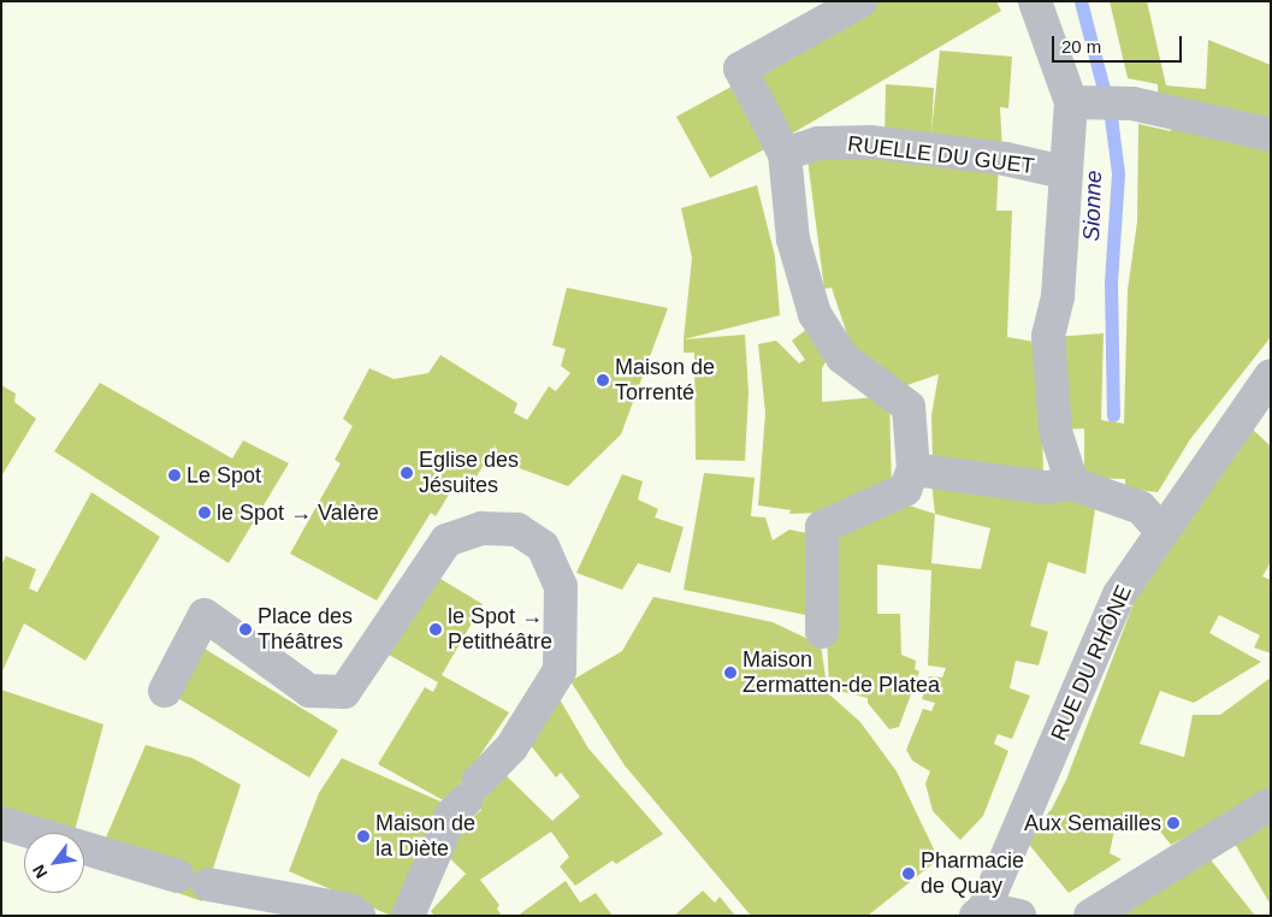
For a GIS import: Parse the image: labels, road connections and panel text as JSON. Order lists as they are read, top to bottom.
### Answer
{
  "streets": {
    "street": ["RUELLE DU GUET", "RUE DU RHÔNE"]
  },
  "water": ["Sionne"],
  "places": [
    "Maison de Torrenté",
    "Eglise des Jésuites",
    "Le Spot",
    "le Spot → Valère",
    "Place des Théâtres",
    "le Spot → Petithéâtre",
    "Maison Zermatten-de Platea",
    "Aux Semailles",
    "Maison de la Diète",
    "Pharmacie de Quay"
  ],
  "scale_bar": "20 m",
  "north": "bottom left"
}
